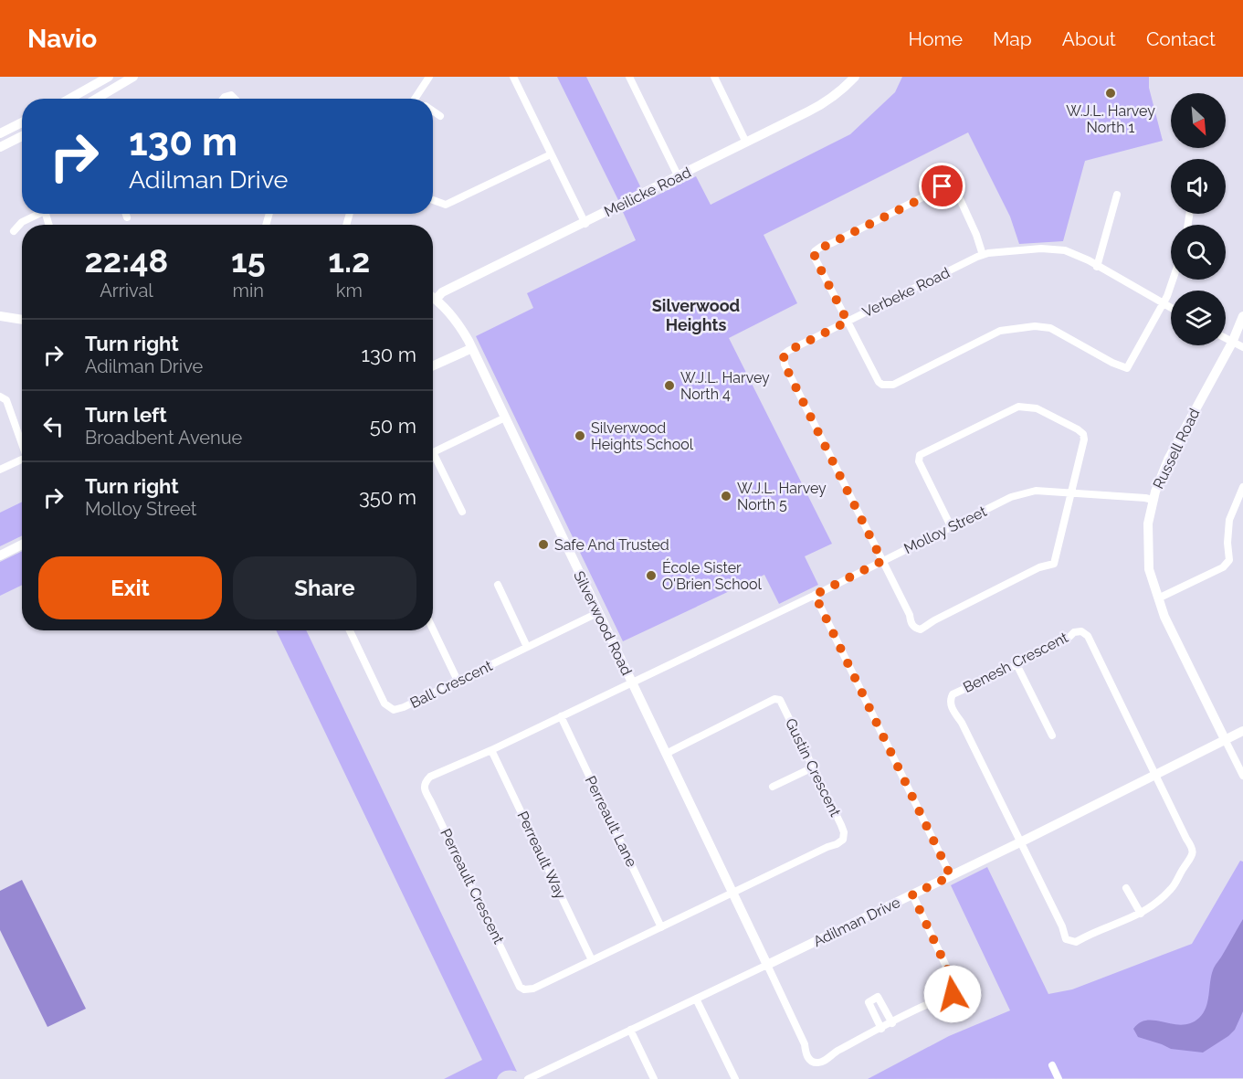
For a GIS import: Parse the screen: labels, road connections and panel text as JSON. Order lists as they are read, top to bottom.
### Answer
{
  "streets": {
    "street": [
      "Meilicke Road",
      "Verbeke Road",
      "Russell Road",
      "Molloy Street",
      "Silverwood Road",
      "Benesh Crescent",
      "Ball Crescent",
      "Gustin Crescent",
      "Perreault Lane",
      "Perreault Way",
      "Perreault Crescent",
      "Adilman Drive"
    ]
  },
  "crossings": [
    ["Meilicke Road", "Silverwood Road"],
    ["Verbeke Road", "Molloy Street"],
    ["Russell Road", "Molloy Street"],
    ["Russell Road", "Adilman Drive"],
    ["Molloy Street", "Silverwood Road"],
    ["Molloy Street", "Perreault Crescent"],
    ["Silverwood Road", "Ball Crescent"],
    ["Silverwood Road", "Gustin Crescent"],
    ["Silverwood Road", "Perreault Crescent"],
    ["Silverwood Road", "Adilman Drive"],
    ["Benesh Crescent", "Adilman Drive"],
    ["Gustin Crescent", "Perreault Crescent"],
    ["Perreault Lane", "Perreault Crescent"],
    ["Perreault Way", "Perreault Crescent"]
  ],
  "districts": ["Silverwood Heights"],
  "places": [
    "W.J.L. Harvey North 1",
    "W.J.L. Harvey North 4",
    "Silverwood Heights School",
    "W.J.L. Harvey North 5",
    "Safe And Trusted",
    "École Sister O'Brien School"
  ],
  "north": "bottom right",
  "page": {
    "header": "Navio",
    "nav": [
      "Home",
      "Map",
      "About",
      "Contact"
    ],
    "turn": ["130 m", "Adilman Drive"],
    "eta": [
      "22:48",
      "Arrival",
      "15",
      "min",
      "1.2",
      "km"
    ],
    "list": [
      {
        "name": "Turn right",
        "note": "Adilman Drive",
        "value": "130 m"
      },
      {
        "name": "Turn left",
        "note": "Broadbent Avenue",
        "value": "50 m"
      },
      {
        "name": "Turn right",
        "note": "Molloy Street",
        "value": "350 m"
      }
    ],
    "buttons": ["Exit", "Share"]
  }
}
